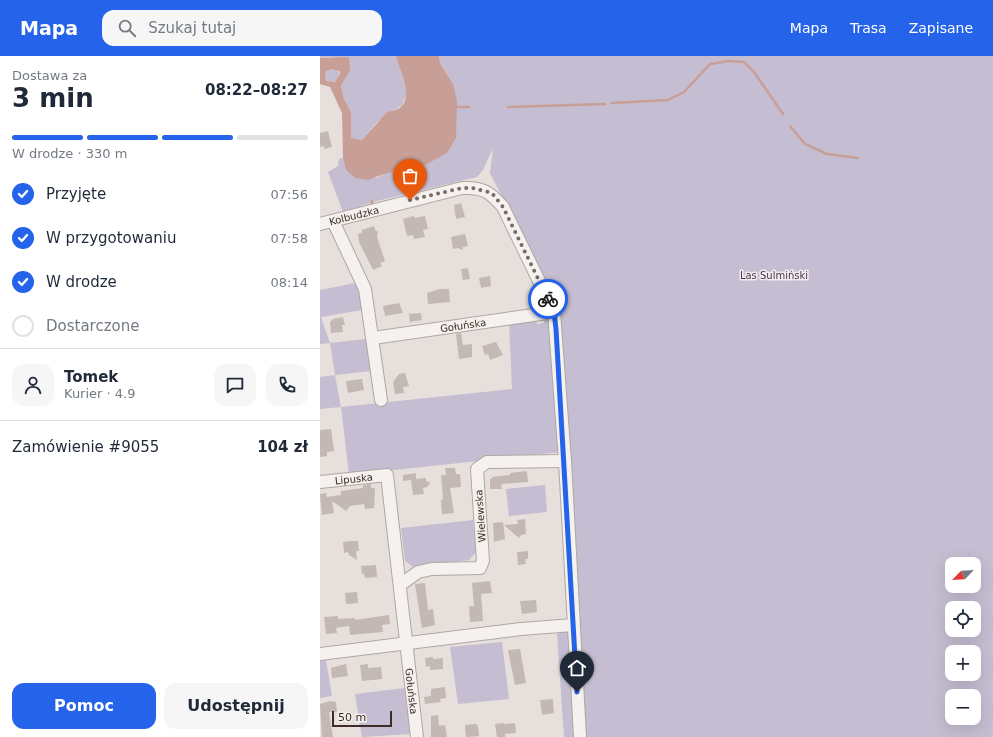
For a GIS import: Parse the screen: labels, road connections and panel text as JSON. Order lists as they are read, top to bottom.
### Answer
{
  "streets": {
    "street": [
      "Kolbudzka",
      "Gołuńska",
      "Lipuska",
      "Wielewska"
    ]
  },
  "crossings": [
    ["Kolbudzka", "Gołuńska"],
    ["Gołuńska", "Lipuska"],
    ["Gołuńska", "Wielewska"]
  ],
  "parks": ["Las Sulmiński"],
  "scale_bar": "50 m",
  "north": "bottom left",
  "page": {
    "header": "Mapa",
    "search": "Szukaj tutaj",
    "nav": ["Mapa", "Trasa", "Zapisane"],
    "heading": ["3 min", "Dostawa za", "08:22–08:27"],
    "panel": [
      "Tomek",
      "Kurier · 4.9",
      "Zamówienie #9055",
      "104 zł"
    ],
    "bar": "W drodze · 330 m",
    "list": [
      ["Przyjęte", "07:56"],
      ["W przygotowaniu", "07:58"],
      ["W drodze", "08:14"],
      "Dostarczone"
    ],
    "map_buttons": ["+", "−"],
    "buttons": ["Pomoc", "Udostępnij"],
    "scale": "50 m"
  }
}
